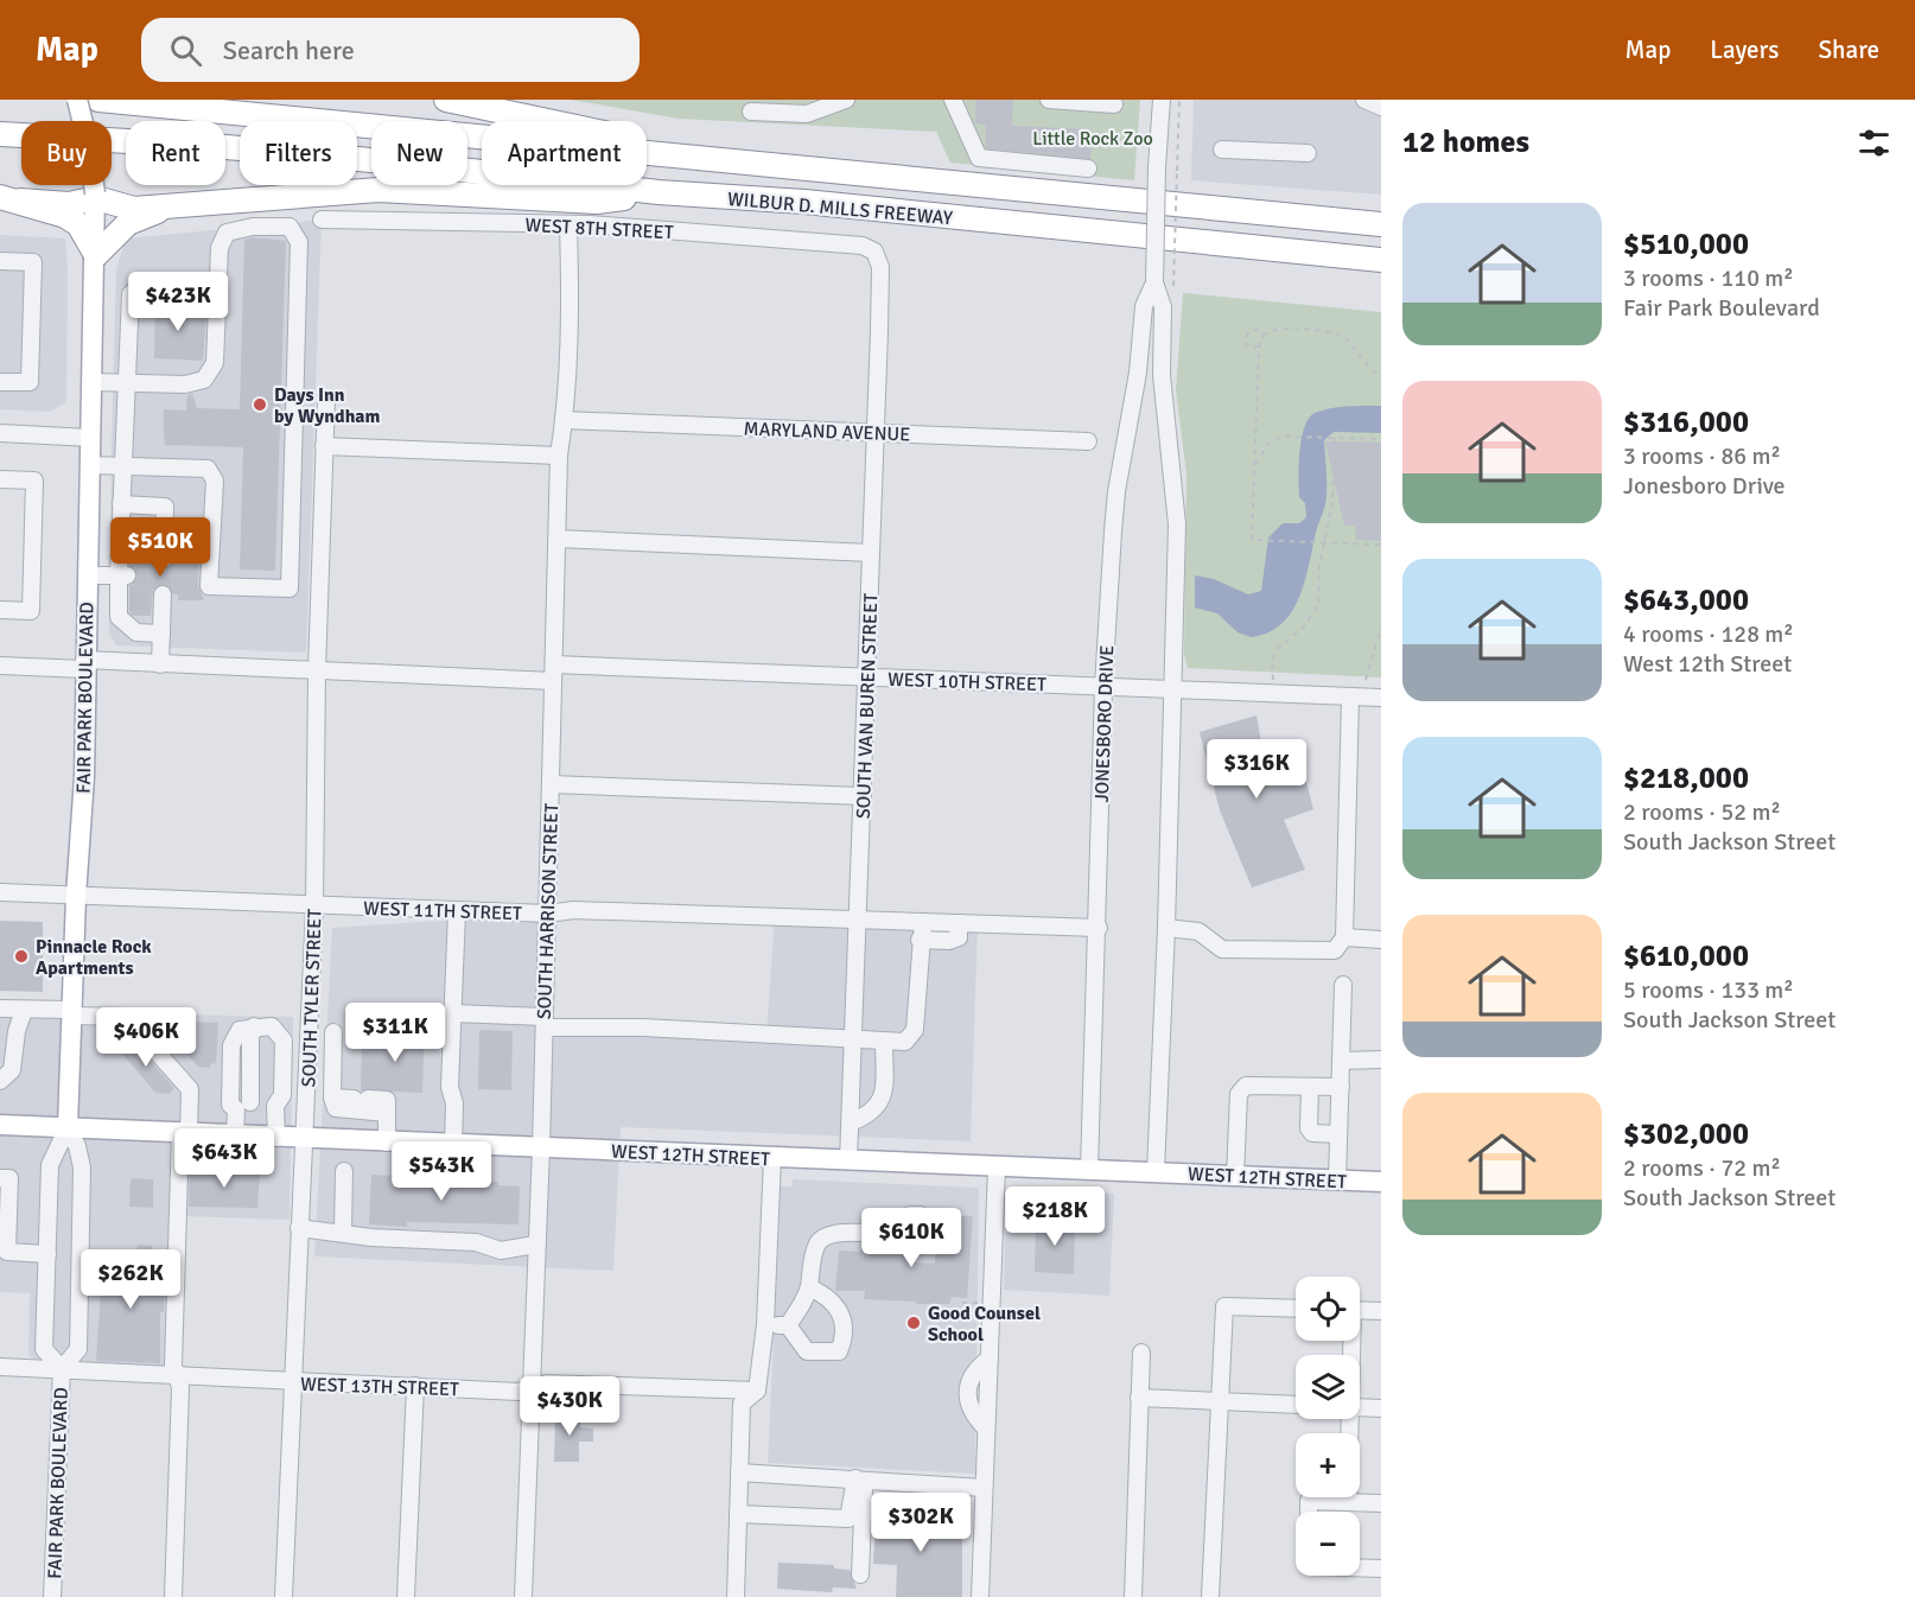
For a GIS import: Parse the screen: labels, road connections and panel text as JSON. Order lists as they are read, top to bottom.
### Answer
{
  "streets": {
    "highway": ["WILBUR D. MILLS FREEWAY"],
    "main road": ["FAIR PARK BOULEVARD", "WEST 12TH STREET"],
    "street": [
      "WEST 8TH STREET",
      "MARYLAND AVENUE",
      "WEST 10TH STREET",
      "SOUTH VAN BUREN STREET",
      "JONESBORO DRIVE",
      "WEST 11TH STREET",
      "SOUTH HARRISON STREET",
      "SOUTH TYLER STREET",
      "WEST 13TH STREET"
    ]
  },
  "crossings": [
    ["WEST 8TH STREET", "SOUTH VAN BUREN STREET"],
    ["WEST 8TH STREET", "SOUTH HARRISON STREET"],
    ["MARYLAND AVENUE", "SOUTH VAN BUREN STREET"],
    ["MARYLAND AVENUE", "SOUTH HARRISON STREET"],
    ["WEST 10TH STREET", "FAIR PARK BOULEVARD"],
    ["WEST 10TH STREET", "SOUTH VAN BUREN STREET"],
    ["WEST 10TH STREET", "JONESBORO DRIVE"],
    ["WEST 10TH STREET", "SOUTH HARRISON STREET"],
    ["WEST 10TH STREET", "SOUTH TYLER STREET"],
    ["FAIR PARK BOULEVARD", "WEST 11TH STREET"],
    ["FAIR PARK BOULEVARD", "WEST 12TH STREET"],
    ["FAIR PARK BOULEVARD", "WEST 13TH STREET"],
    ["SOUTH VAN BUREN STREET", "WEST 11TH STREET"],
    ["SOUTH VAN BUREN STREET", "WEST 12TH STREET"],
    ["JONESBORO DRIVE", "WEST 11TH STREET"],
    ["JONESBORO DRIVE", "WEST 12TH STREET"],
    ["WEST 11TH STREET", "SOUTH HARRISON STREET"],
    ["WEST 11TH STREET", "SOUTH TYLER STREET"],
    ["SOUTH HARRISON STREET", "WEST 12TH STREET"],
    ["SOUTH HARRISON STREET", "WEST 13TH STREET"],
    ["SOUTH TYLER STREET", "WEST 12TH STREET"],
    ["SOUTH TYLER STREET", "WEST 13TH STREET"]
  ],
  "parks": ["Little Rock Zoo"],
  "places": ["Days Inn by Wyndham", "Pinnacle Rock Apartments", "Good Counsel School"],
  "page": {
    "header": "Map",
    "search": "Search here",
    "nav": ["Map", "Layers", "Share"],
    "heading": "12 homes",
    "chip": [
      "Buy",
      "Rent",
      "Filters",
      "New",
      "Apartment"
    ],
    "list": [
      {
        "name": "$510,000",
        "note": "3 rooms · 110 m² · Fair Park Boulevard"
      },
      {
        "name": "$316,000",
        "note": "3 rooms · 86 m² · Jonesboro Drive"
      },
      {
        "name": "$643,000",
        "note": "4 rooms · 128 m² · West 12th Street"
      },
      {
        "name": "$218,000",
        "note": "2 rooms · 52 m² · South Jackson Street"
      },
      {
        "name": "$610,000",
        "note": "5 rooms · 133 m² · South Jackson Street"
      },
      {
        "name": "$302,000",
        "note": "2 rooms · 72 m² · South Jackson Street"
      }
    ],
    "price": [
      "$423K",
      "$510K",
      "$316K",
      "$311K",
      "$406K",
      "$643K",
      "$543K",
      "$218K",
      "$610K",
      "$262K",
      "$430K",
      "$302K"
    ],
    "map_buttons": ["+", "−"]
  }
}
